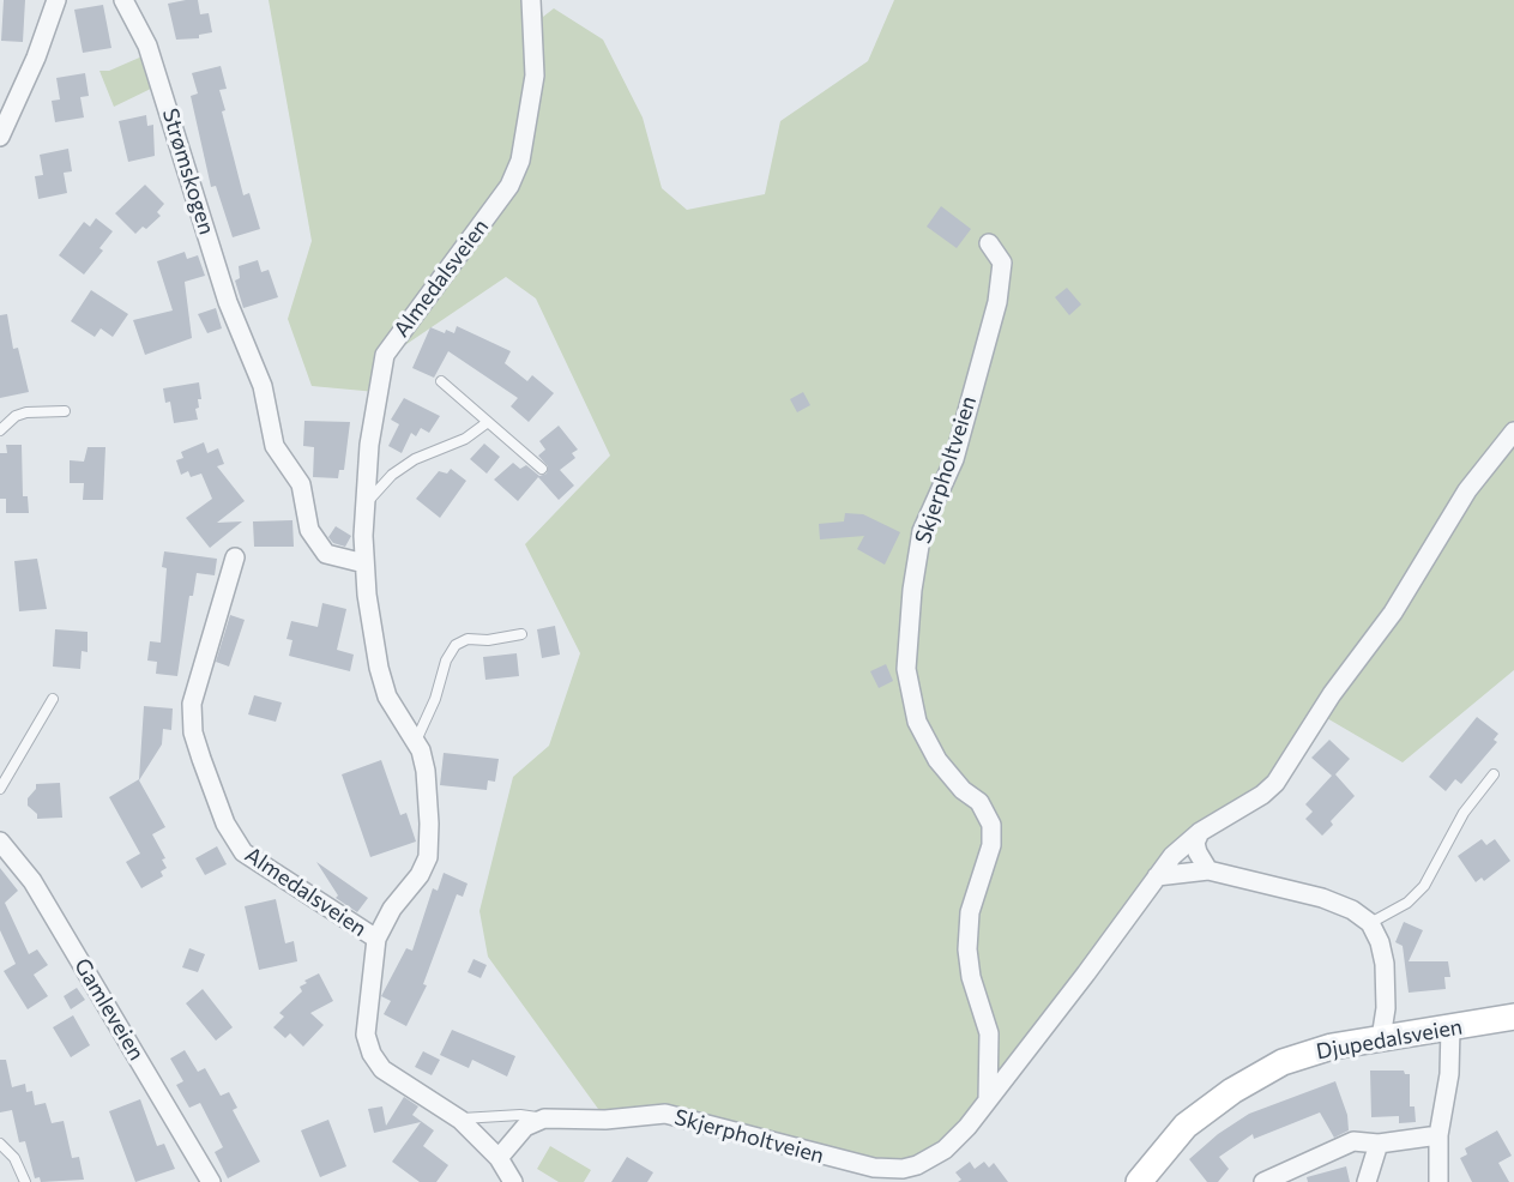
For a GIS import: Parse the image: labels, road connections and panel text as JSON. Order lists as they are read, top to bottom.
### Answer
{
  "streets": {
    "street": [
      "Strømskogen",
      "Almedalsveien",
      "Skjerpholtveien",
      "Gamleveien",
      "Djupedalsveien"
    ]
  },
  "crossings": [
    ["Strømskogen", "Almedalsveien"]
  ]
}
